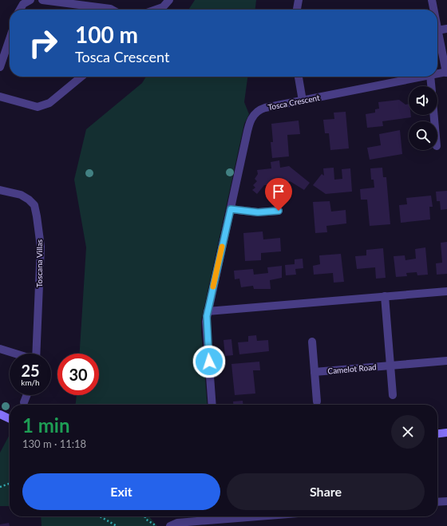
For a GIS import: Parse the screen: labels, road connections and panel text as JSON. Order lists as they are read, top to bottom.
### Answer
{
  "streets": {
    "street": ["Tosca Crescent", "Toscana Villas", "Camelot Road"]
  },
  "page": {
    "turn": ["100 m", "Tosca Crescent"],
    "speed": "25 km/h",
    "limit": "30",
    "heading": ["1 min", "130 m · 11:18"],
    "buttons": ["Exit", "Share"]
  }
}
